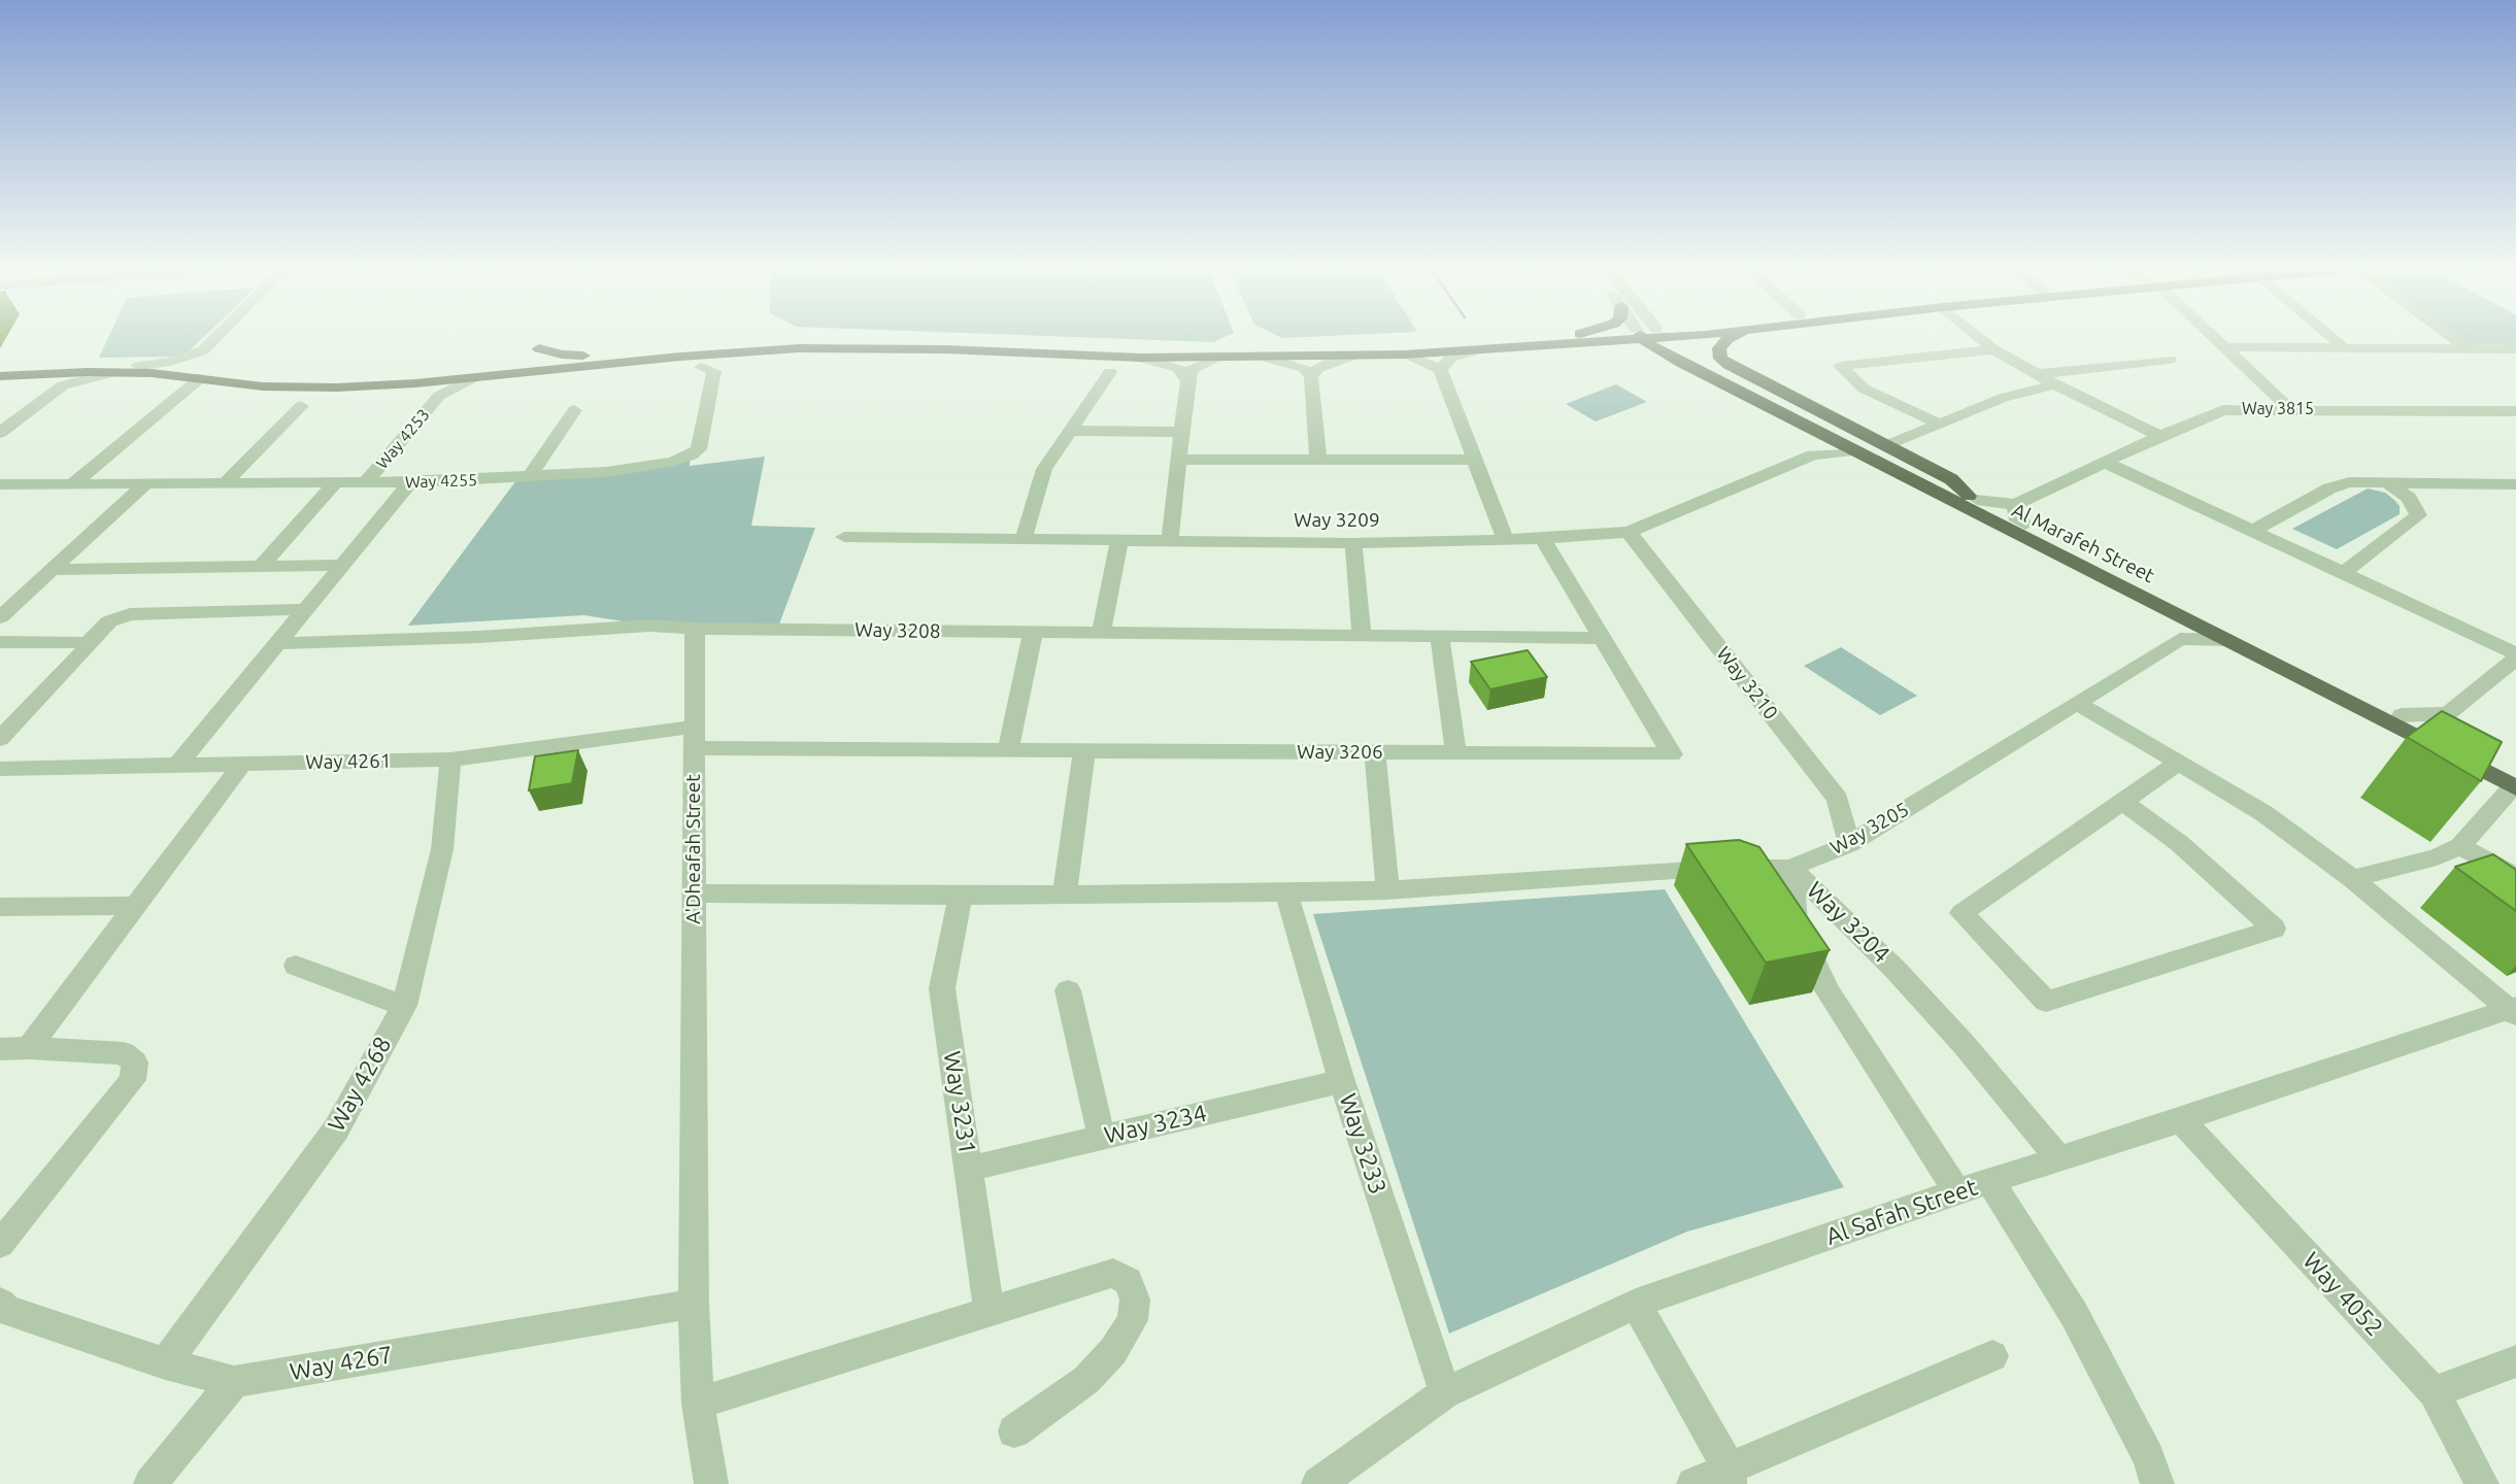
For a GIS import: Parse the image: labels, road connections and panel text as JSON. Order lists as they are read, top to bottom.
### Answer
{
  "streets": {
    "main road": ["Al Marafeh Street"],
    "street": [
      "Way 3815",
      "Way 4253",
      "Way 4255",
      "Way 3209",
      "Way 3208",
      "Way 3210",
      "Way 3206",
      "Way 4261",
      "Way 3205",
      "A'Dheafah Street",
      "Way 3204",
      "Way 4268",
      "Way 3231",
      "Way 3234",
      "Way 3233",
      "Al Safah Street",
      "Way 4052",
      "Way 4267"
    ]
  },
  "crossings": [
    ["Way 4253", "Way 4255"],
    ["Way 3209", "Al Marafeh Street"],
    ["Way 3209", "Way 3210"],
    ["Way 3208", "Way 3206"],
    ["Way 3208", "A'Dheafah Street"],
    ["Way 3210", "Way 3205"],
    ["Way 3206", "Way 4261"],
    ["Way 3206", "A'Dheafah Street"],
    ["Way 4261", "A'Dheafah Street"],
    ["Way 4261", "Way 4268"],
    ["Way 3205", "A'Dheafah Street"],
    ["Way 3205", "Way 3204"],
    ["Way 3205", "Way 3231"],
    ["Way 3205", "Way 3233"],
    ["A'Dheafah Street", "Way 4267"],
    ["Way 3204", "Al Safah Street"],
    ["Way 4268", "Way 4267"],
    ["Way 3231", "Way 3234"],
    ["Way 3234", "Way 3233"],
    ["Way 3233", "Al Safah Street"],
    ["Al Safah Street", "Way 4052"]
  ]
}
